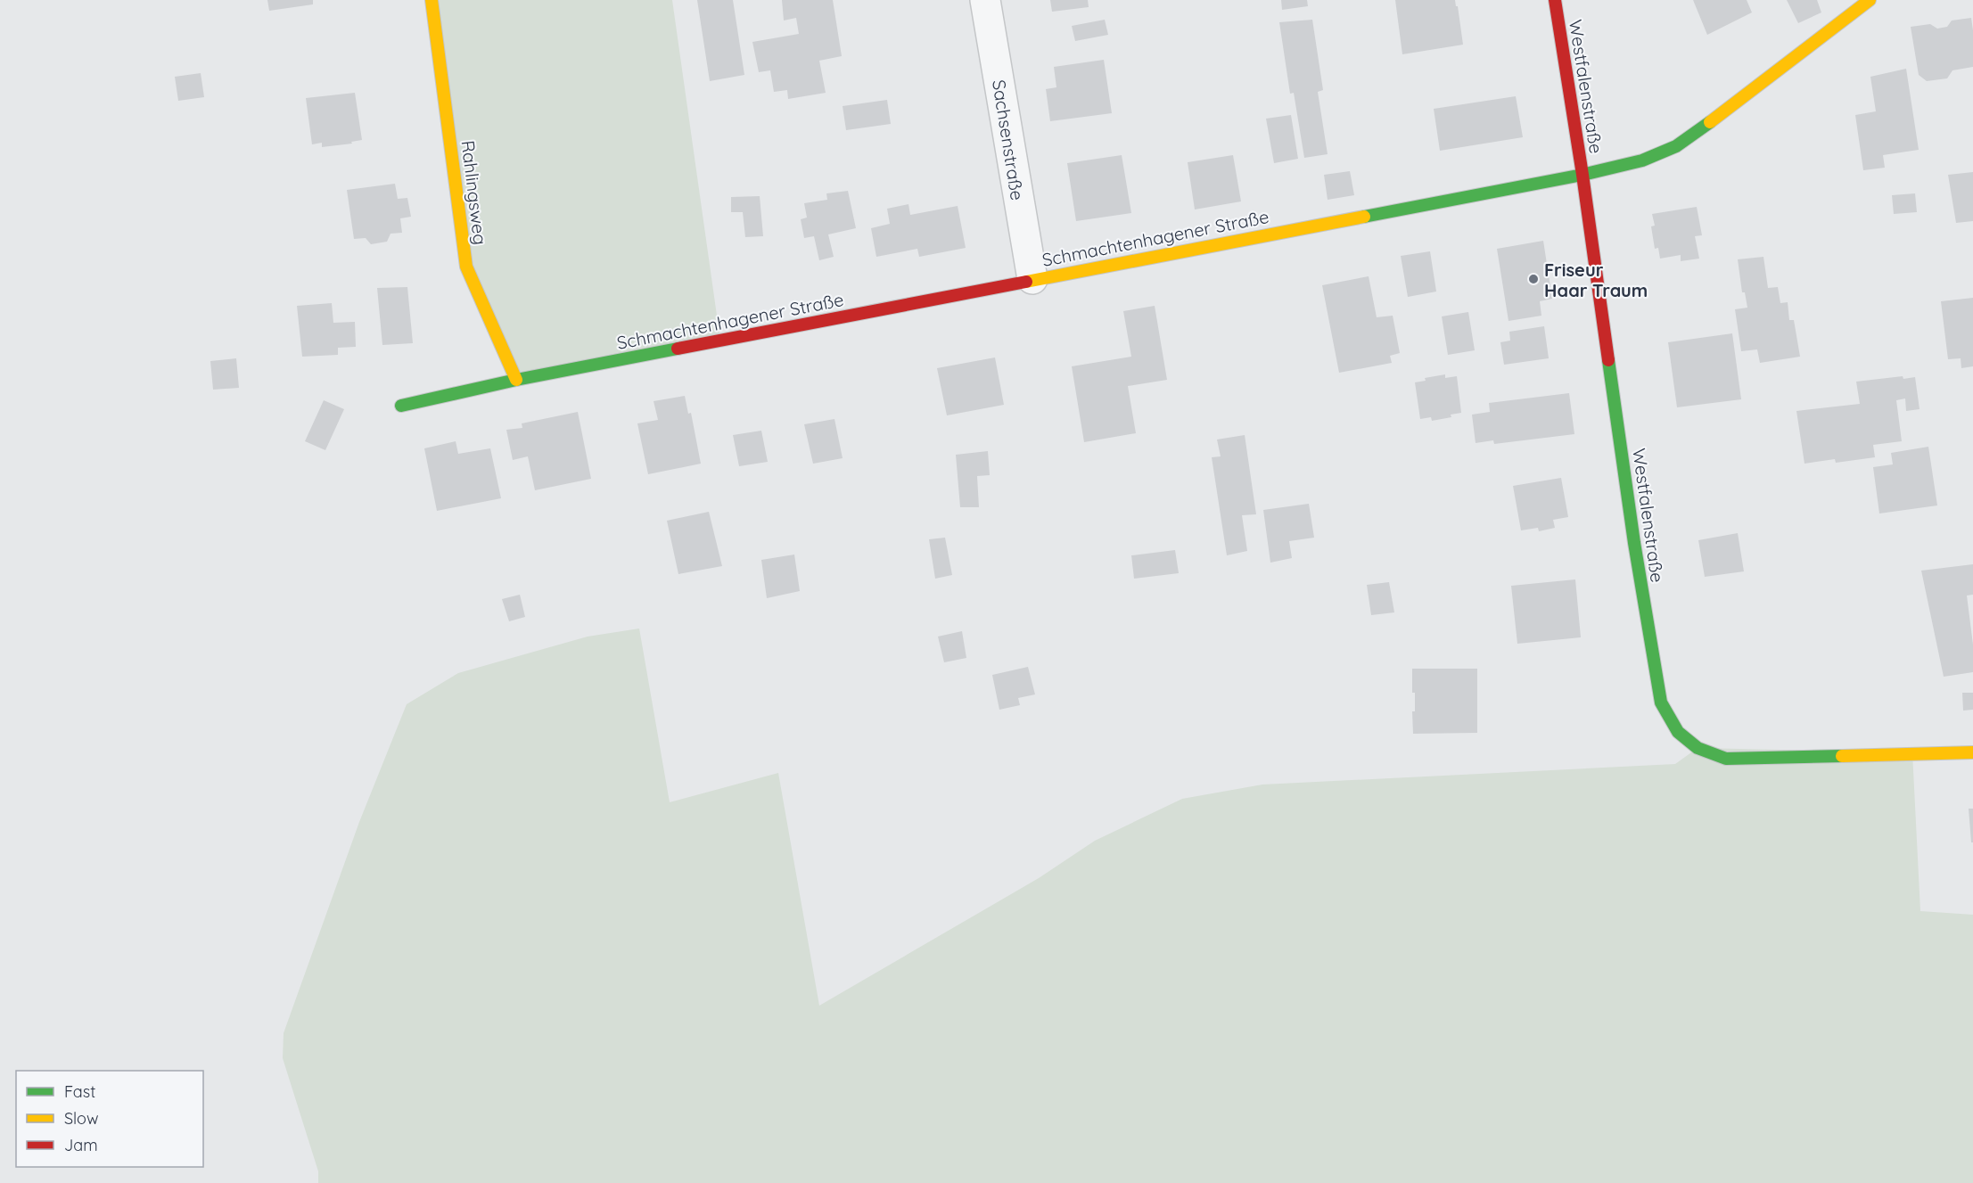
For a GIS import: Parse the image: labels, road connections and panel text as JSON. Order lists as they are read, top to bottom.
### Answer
{
  "streets": {
    "street": [
      "Westfalenstraße",
      "Sachsenstraße",
      "Rahlingsweg",
      "Schmachtenhagener Straße"
    ]
  },
  "crossings": [
    ["Westfalenstraße", "Schmachtenhagener Straße"],
    ["Sachsenstraße", "Schmachtenhagener Straße"],
    ["Rahlingsweg", "Schmachtenhagener Straße"]
  ],
  "places": ["Friseur Haar Traum"],
  "legend": ["Fast", "Slow", "Jam"]
}
